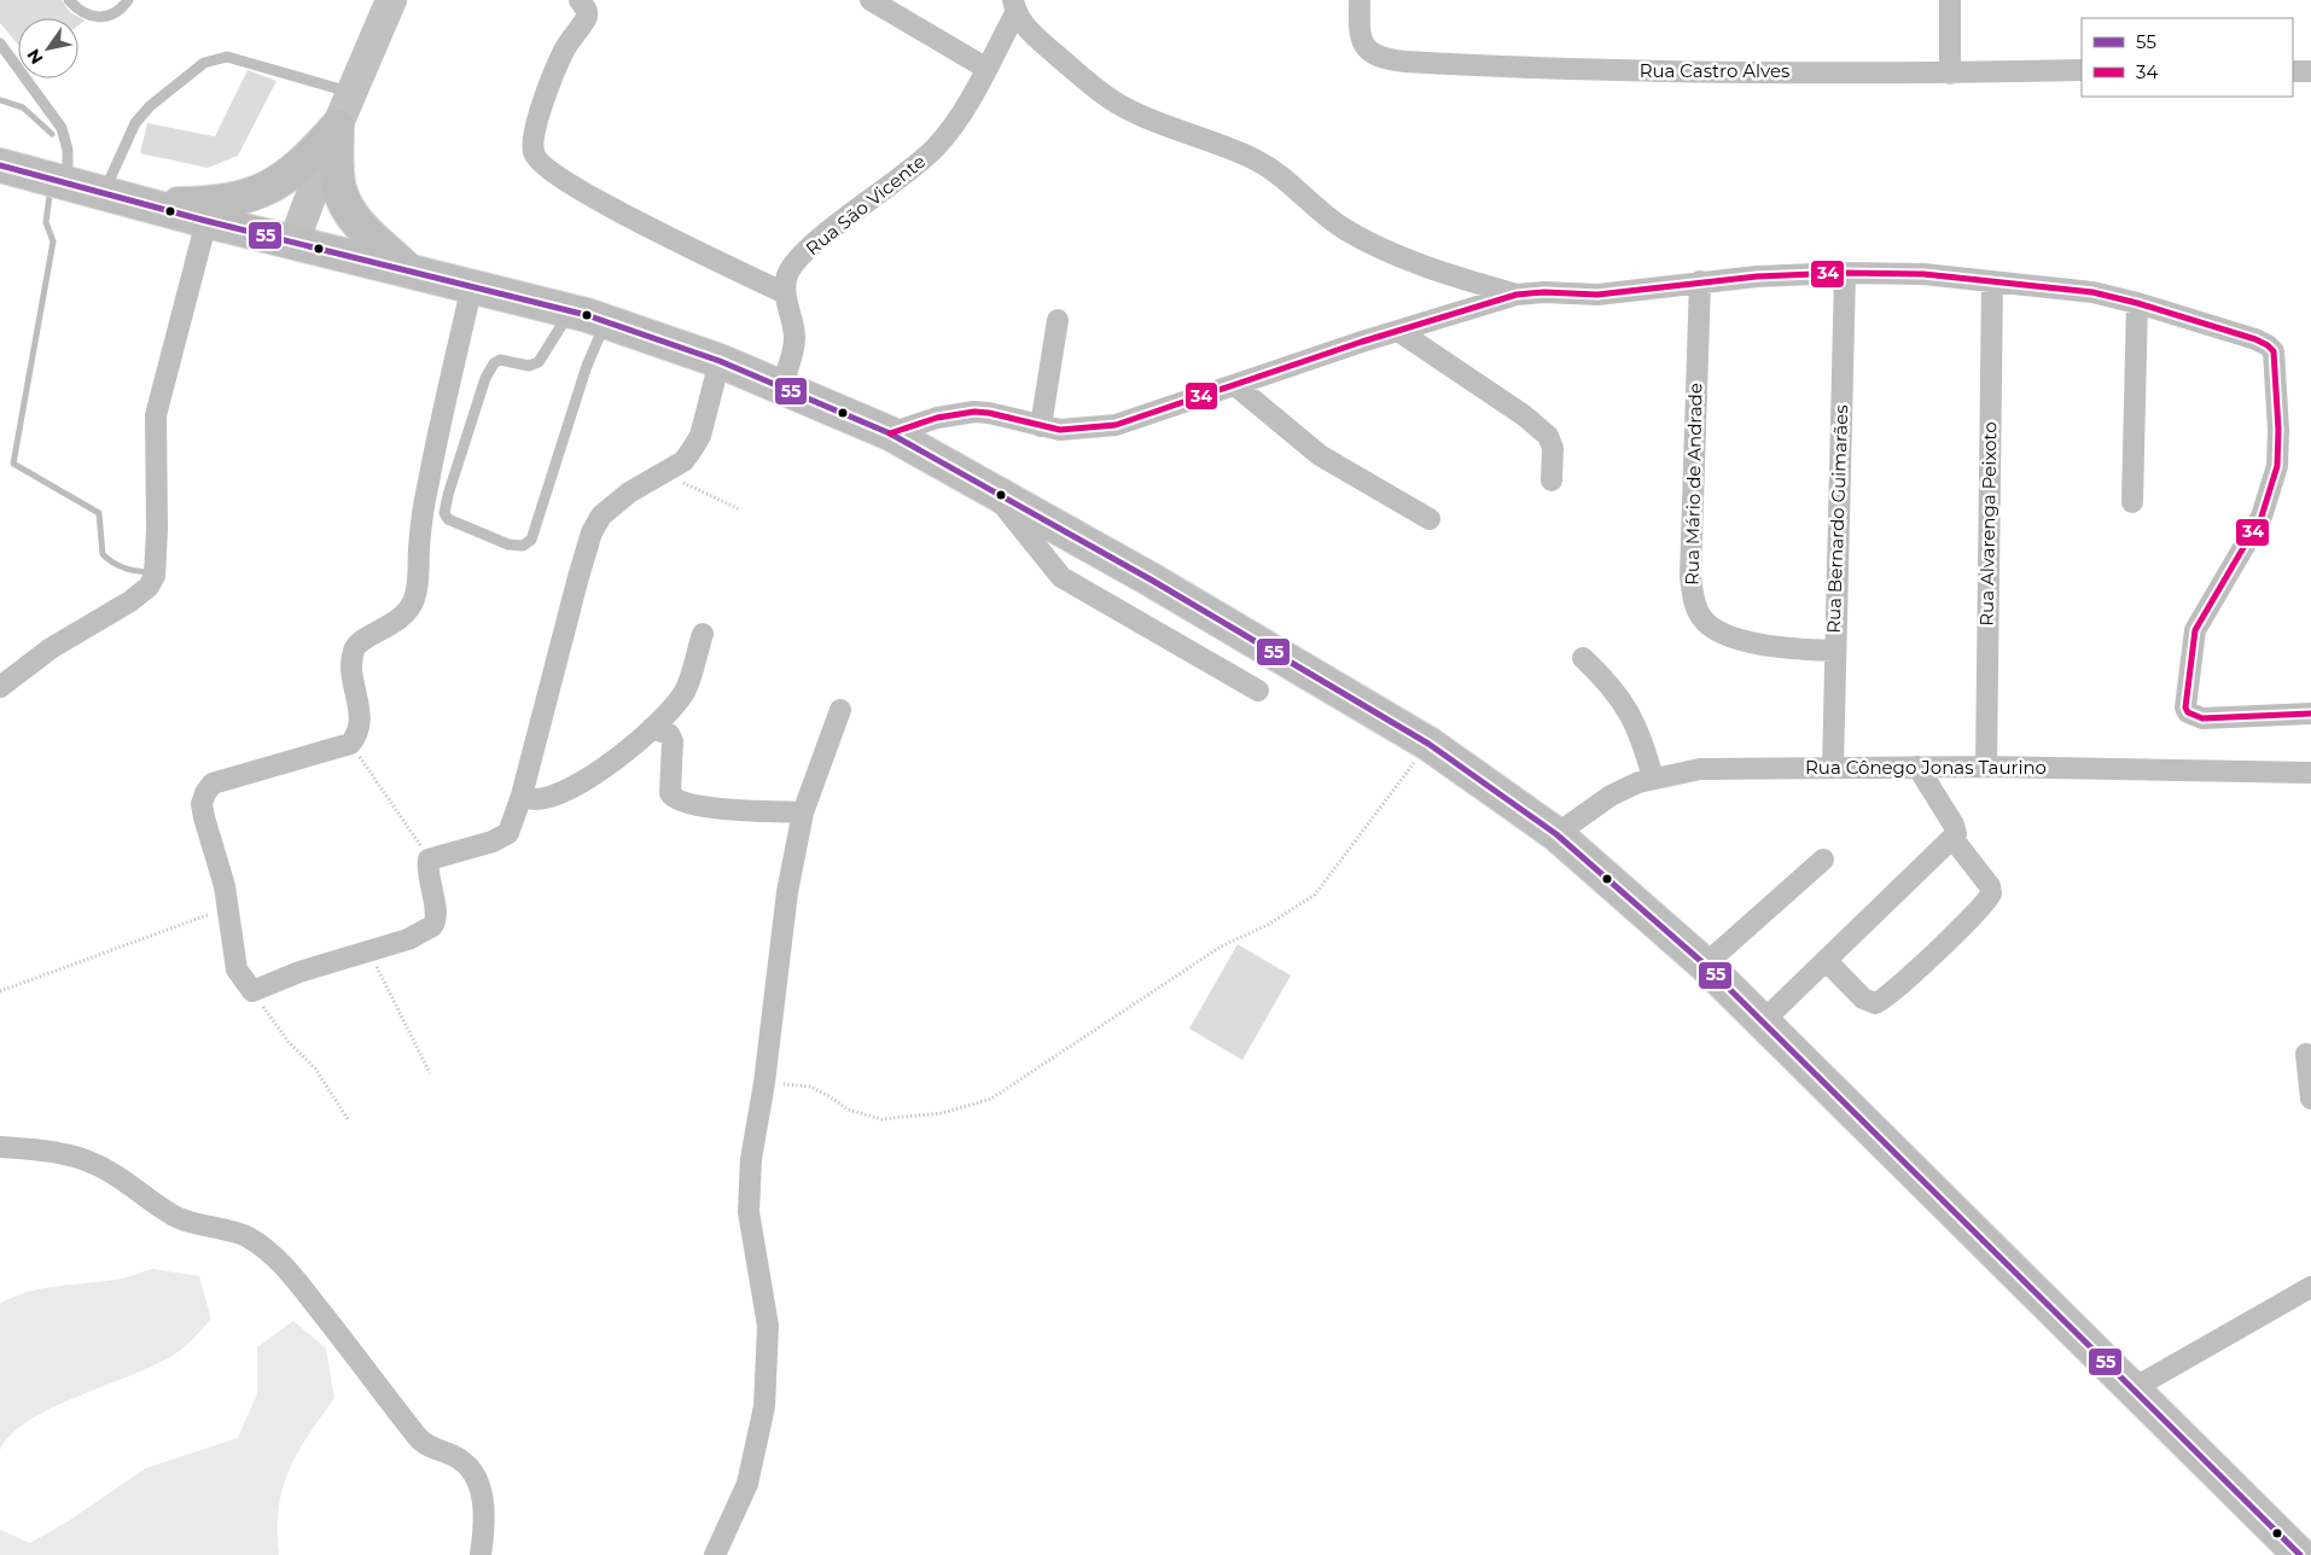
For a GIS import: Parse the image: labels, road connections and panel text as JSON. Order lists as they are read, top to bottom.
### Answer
{
  "streets": {
    "street": [
      "Rua Castro Alves",
      "Rua São Vicente",
      "Rua Mário de Andrade",
      "Rua Bernardo Guimarães",
      "Rua Alvarenga Peixoto",
      "Rua Cônego Jonas Taurino"
    ]
  },
  "crossings": [
    ["Rua Mário de Andrade", "Rua Bernardo Guimarães"],
    ["Rua Bernardo Guimarães", "Rua Cônego Jonas Taurino"],
    ["Rua Alvarenga Peixoto", "Rua Cônego Jonas Taurino"]
  ],
  "lines": ["transit line 55", "transit line 34"],
  "legend": ["55", "34"],
  "north": "bottom left"
}
